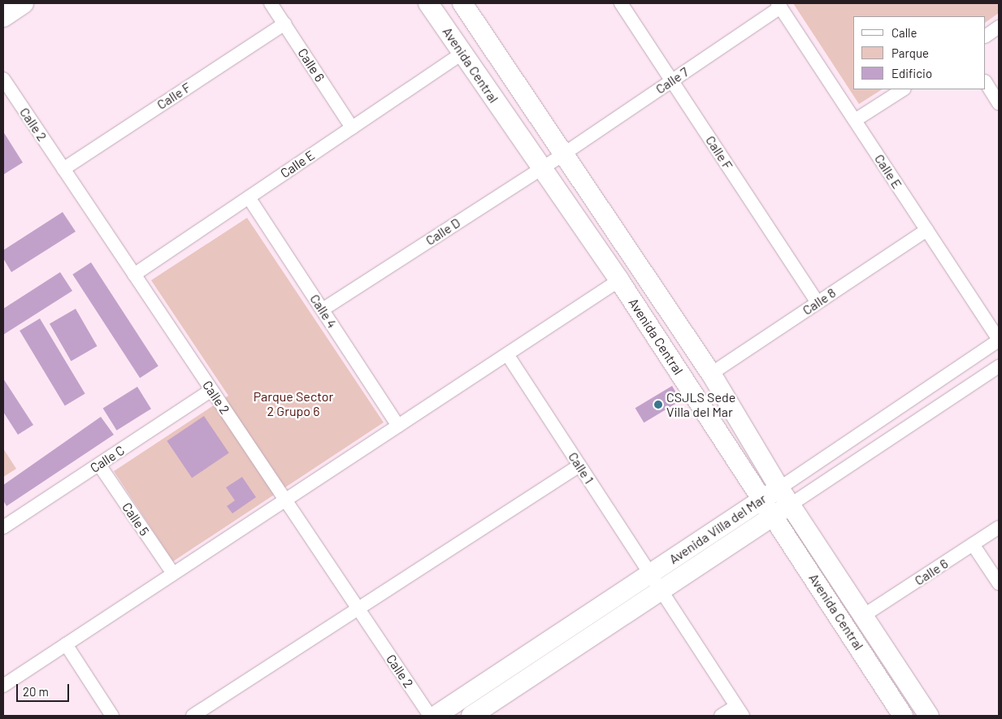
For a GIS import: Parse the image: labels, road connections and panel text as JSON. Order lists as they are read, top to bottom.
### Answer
{
  "streets": {
    "street": [
      "Calle 6",
      "Avenida Central",
      "Calle 7",
      "Calle F",
      "Calle 2",
      "Calle E",
      "Calle D",
      "Calle 8",
      "Calle 4",
      "Calle C",
      "Calle 1",
      "Calle 5",
      "Avenida Villa del Mar"
    ]
  },
  "crossings": [
    ["Calle 6", "Avenida Central"],
    ["Calle 6", "Calle F"],
    ["Calle 6", "Calle E"],
    ["Avenida Central", "Calle 7"],
    ["Avenida Central", "Calle E"],
    ["Avenida Central", "Calle D"],
    ["Avenida Central", "Calle 8"],
    ["Avenida Central", "Avenida Villa del Mar"],
    ["Calle 7", "Calle F"],
    ["Calle 7", "Calle E"],
    ["Calle 7", "Calle D"],
    ["Calle F", "Calle 2"],
    ["Calle F", "Calle 8"],
    ["Calle 2", "Calle E"],
    ["Calle 2", "Calle C"],
    ["Calle E", "Calle 8"],
    ["Calle E", "Calle 4"],
    ["Calle E", "Avenida Villa del Mar"],
    ["Calle D", "Calle 4"],
    ["Calle C", "Calle 5"],
    ["Calle 1", "Avenida Villa del Mar"]
  ],
  "parks": ["Parque Sector 2 Grupo 6"],
  "places": ["CSJLS Sede Villa del Mar"],
  "legend": ["Calle", "Parque", "Edificio"],
  "scale_bar": "20 m"
}
